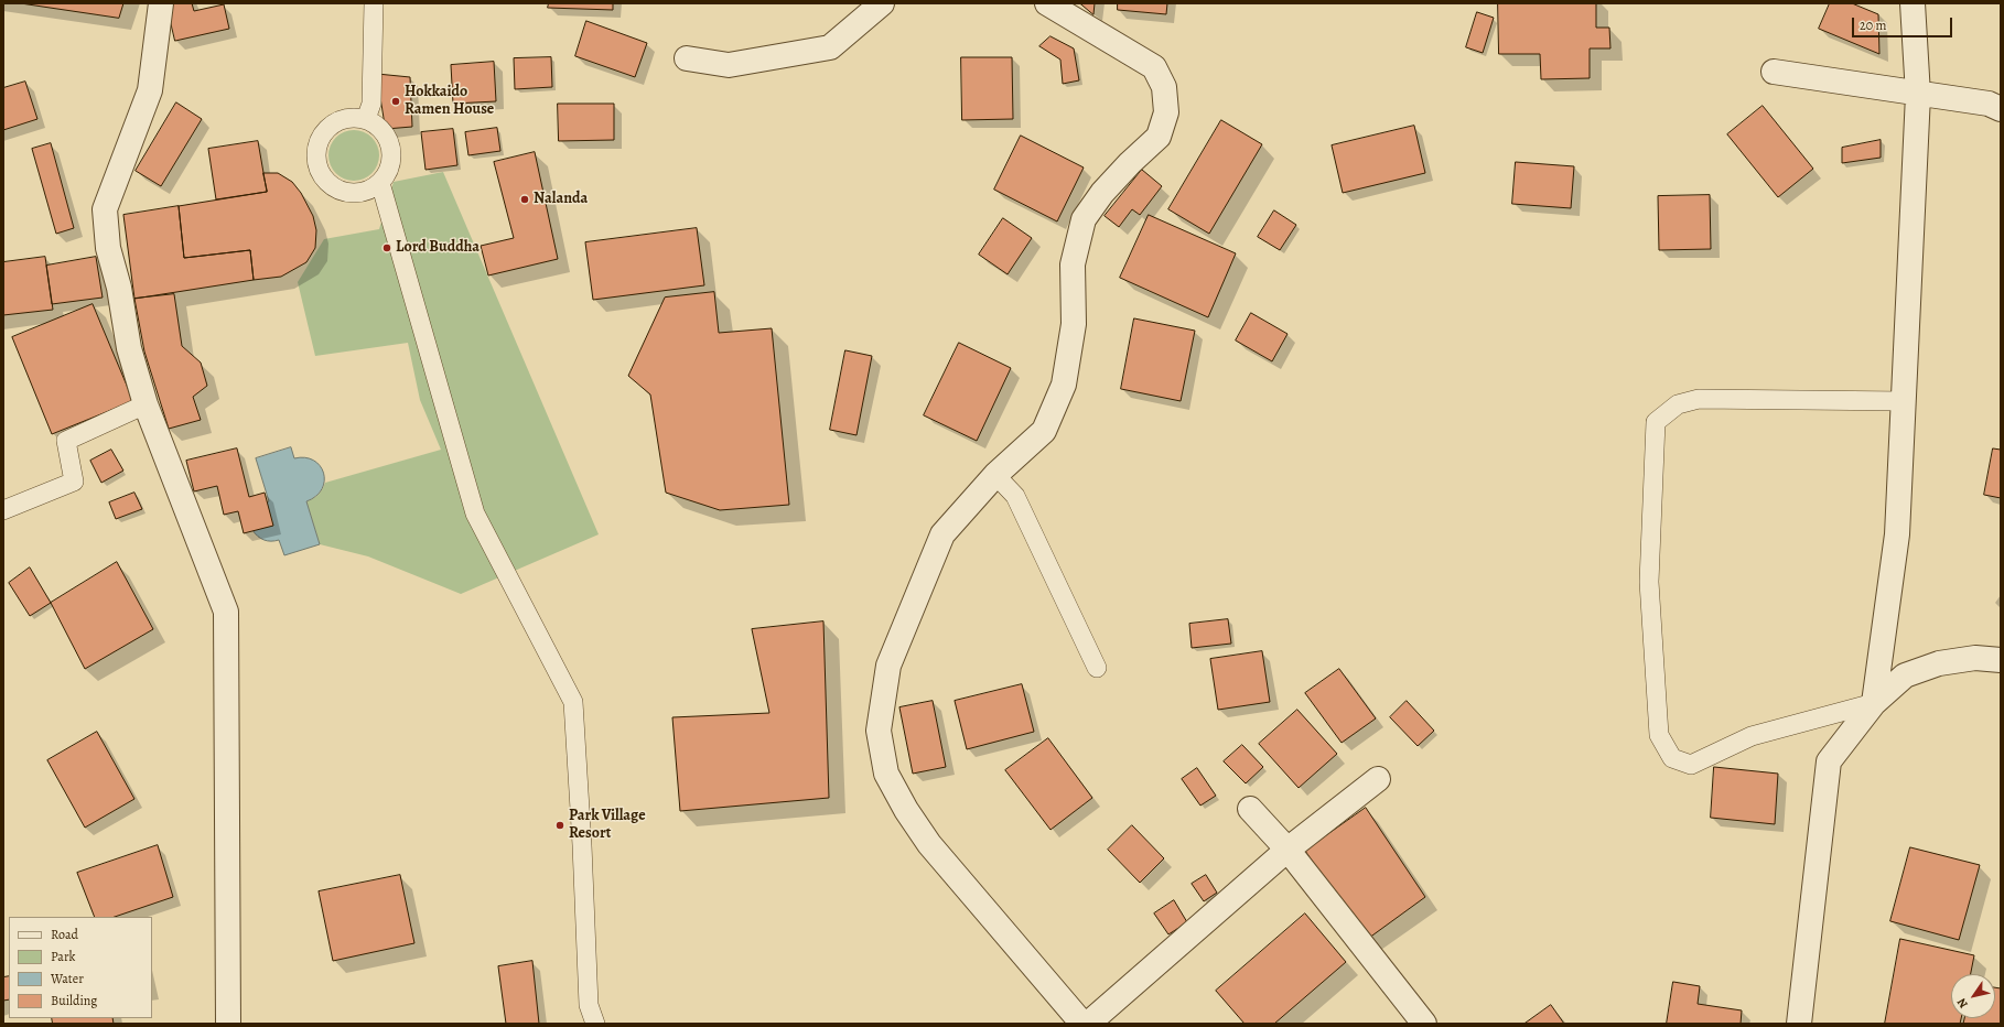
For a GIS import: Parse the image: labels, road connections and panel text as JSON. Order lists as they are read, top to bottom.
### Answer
{
  "places": [
    "Hokkaido Ramen House",
    "Nalanda",
    "Lord Buddha",
    "Park Village Resort"
  ],
  "legend": [
    "Road",
    "Park",
    "Water",
    "Building"
  ],
  "scale_bar": "20 m",
  "north": "bottom left"
}
